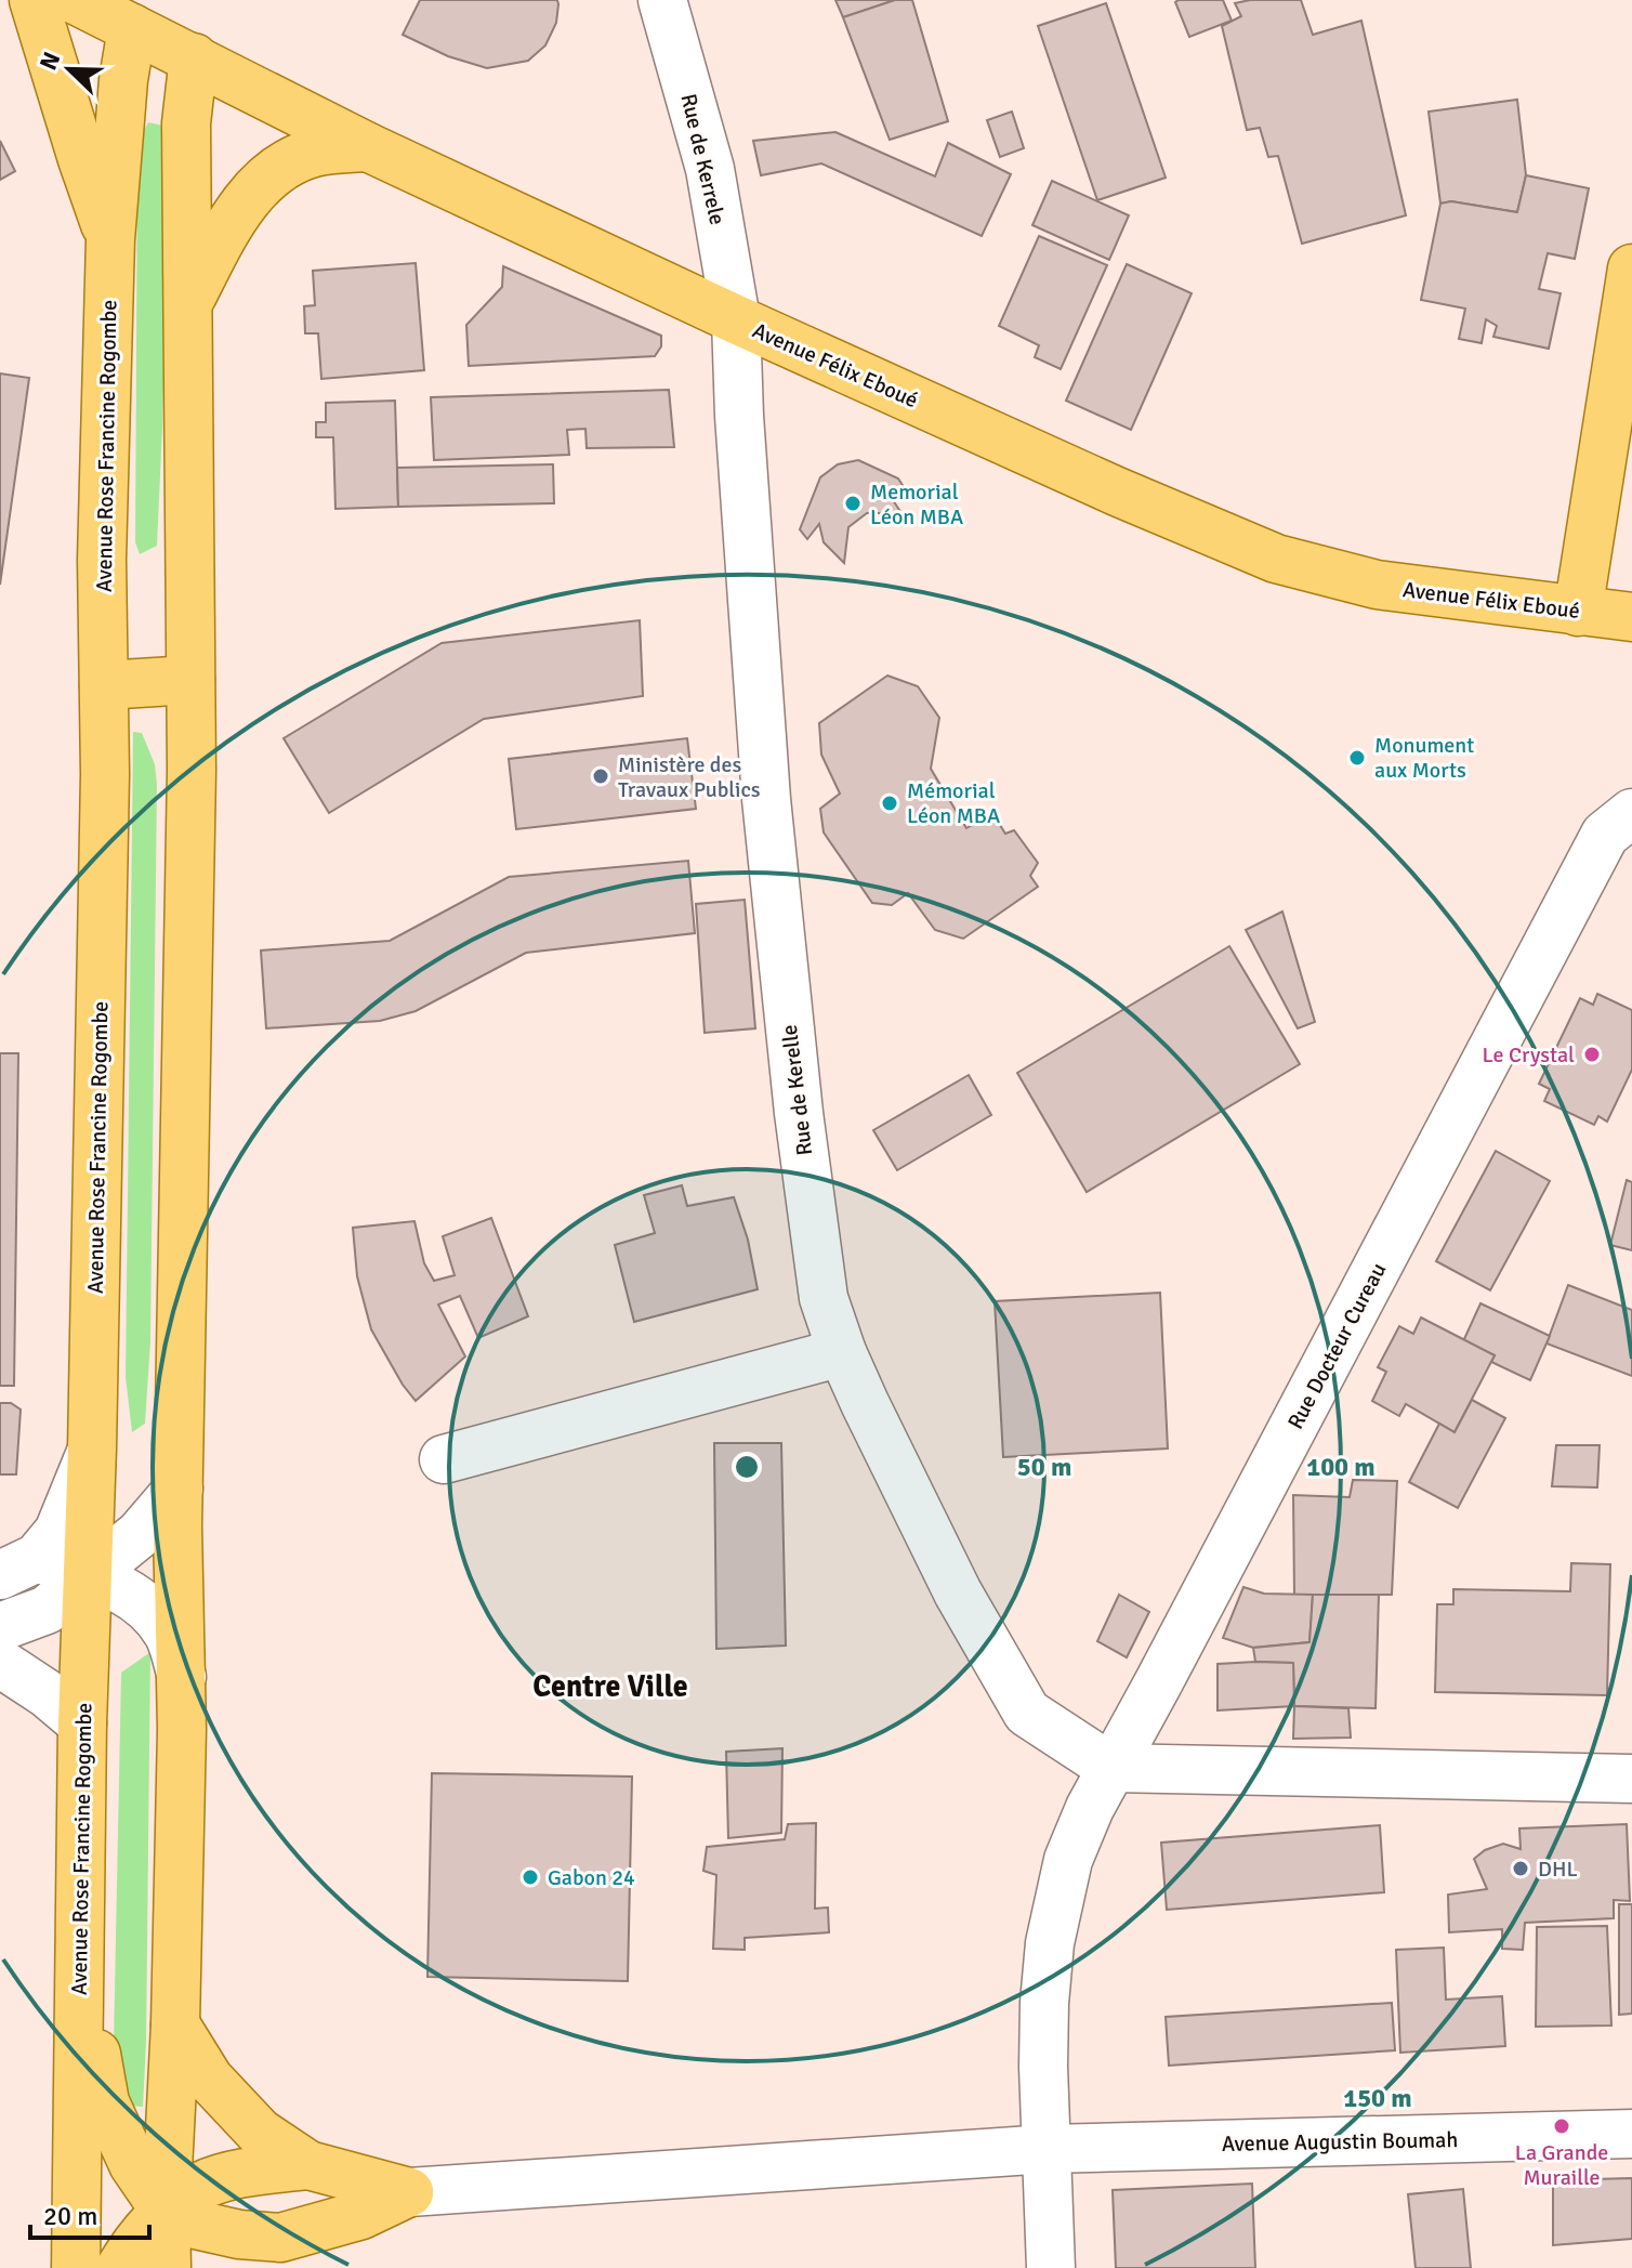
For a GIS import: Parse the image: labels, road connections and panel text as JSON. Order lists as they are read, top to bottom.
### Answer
{
  "streets": {
    "main road": ["Avenue Félix Eboué", "Avenue Rose Francine Rogombe"],
    "street": [
      "Rue de Kerrele",
      "Rue de Kerelle",
      "Rue Docteur Cureau",
      "Avenue Augustin Boumah"
    ]
  },
  "crossings": [
    ["Rue de Kerrele", "Avenue Félix Eboué"],
    ["Rue de Kerrele", "Rue de Kerelle"],
    ["Avenue Félix Eboué", "Avenue Rose Francine Rogombe"],
    ["Avenue Félix Eboué", "Rue de Kerelle"],
    ["Rue de Kerelle", "Rue Docteur Cureau"],
    ["Rue Docteur Cureau", "Avenue Augustin Boumah"]
  ],
  "districts": ["Centre Ville"],
  "places": [
    "Memorial Léon MBA",
    "Monument aux Morts",
    "Ministère des Travaux Publics",
    "Mémorial Léon MBA",
    "Le Crystal",
    "DHL",
    "Gabon 24",
    "La Grande Muraille"
  ],
  "scale_bar": "20 m",
  "north": "top left",
  "rings": ["50 m", "100 m", "150 m"]
}
